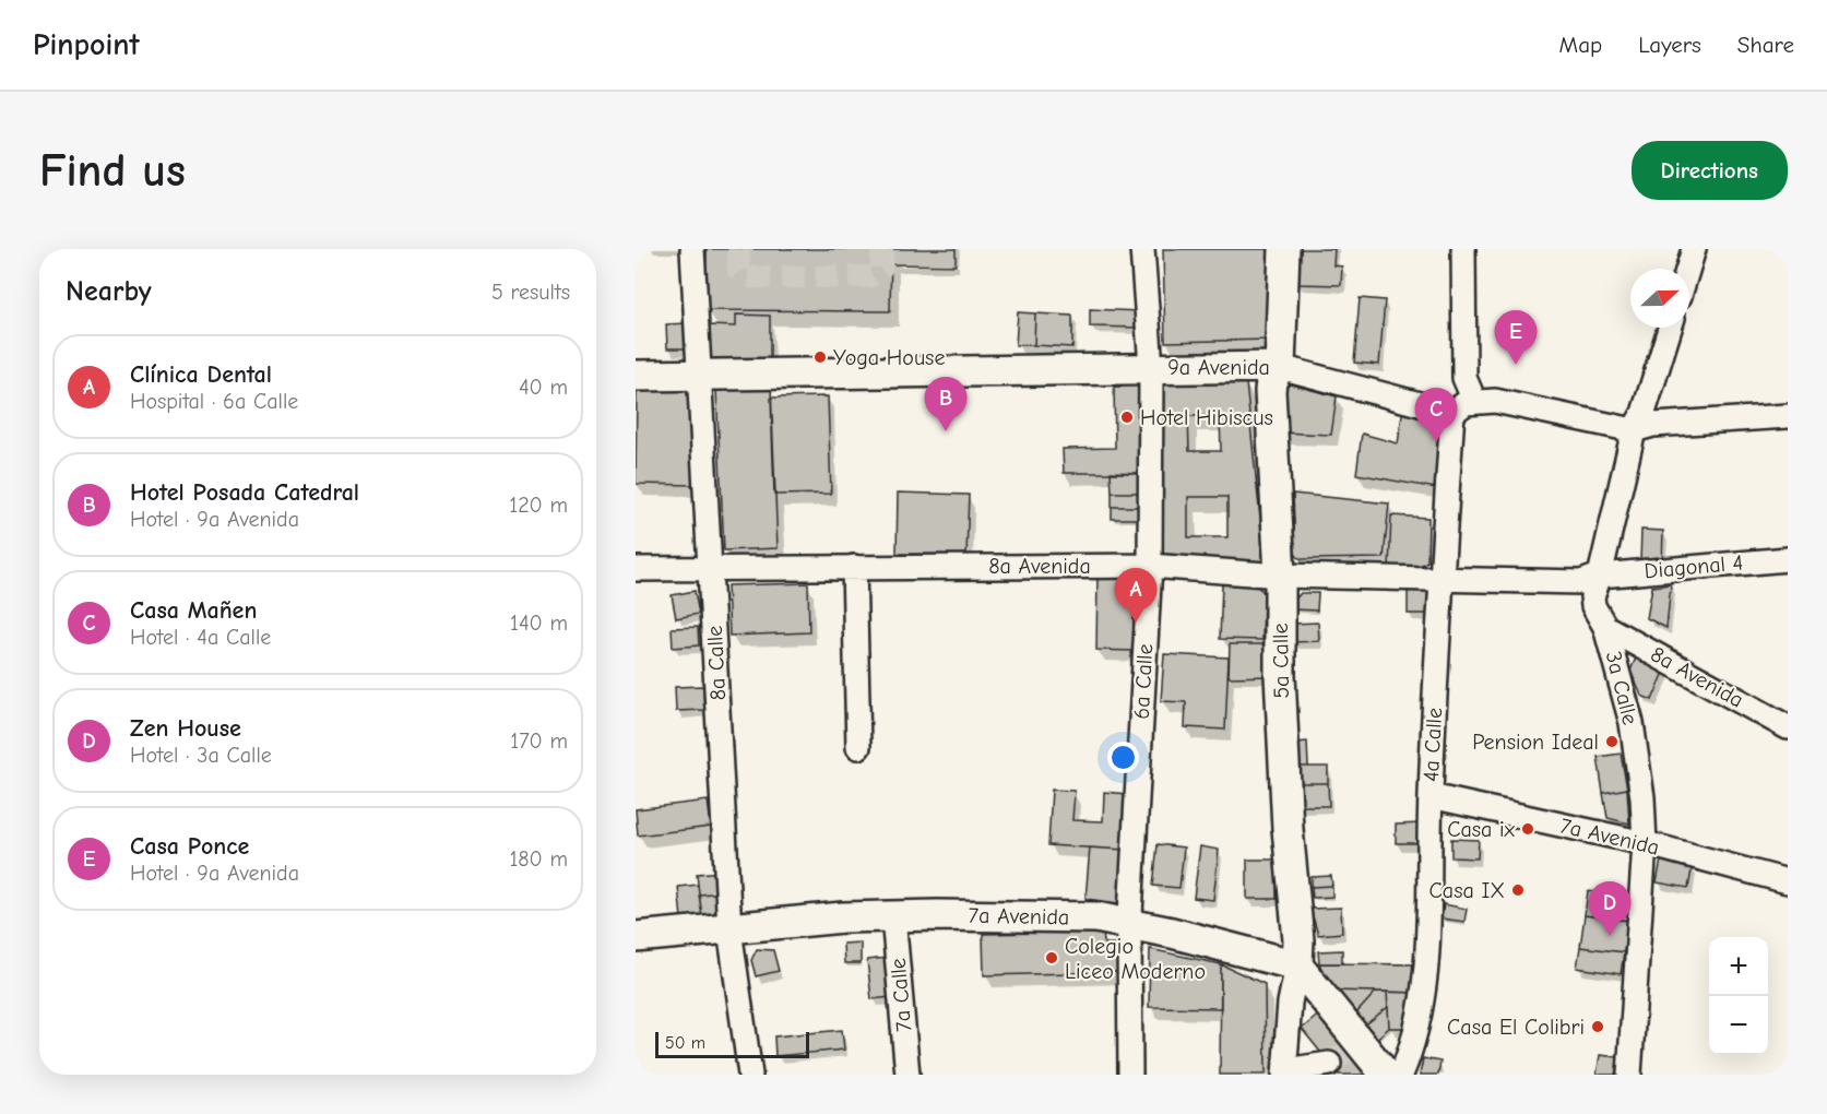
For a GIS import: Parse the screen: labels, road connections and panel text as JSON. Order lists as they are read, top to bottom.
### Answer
{
  "streets": {
    "main road": ["9a Avenida", "5a Calle", "7a Avenida"],
    "street": [
      "8a Avenida",
      "Diagonal 4",
      "8a Calle",
      "6a Calle",
      "3a Calle",
      "4a Calle",
      "7a Calle"
    ]
  },
  "crossings": [
    ["9a Avenida", "5a Calle"],
    ["9a Avenida", "8a Calle"],
    ["9a Avenida", "6a Calle"],
    ["9a Avenida", "4a Calle"],
    ["8a Avenida", "Diagonal 4"],
    ["8a Avenida", "5a Calle"],
    ["8a Avenida", "8a Calle"],
    ["8a Avenida", "6a Calle"],
    ["8a Avenida", "3a Calle"],
    ["8a Avenida", "4a Calle"],
    ["Diagonal 4", "3a Calle"],
    ["5a Calle", "7a Avenida"],
    ["8a Calle", "7a Avenida"],
    ["6a Calle", "7a Avenida"],
    ["3a Calle", "7a Avenida"],
    ["4a Calle", "7a Avenida"],
    ["7a Avenida", "7a Calle"]
  ],
  "places": [
    "Yoga House",
    "Hotel Hibiscus",
    "Pension Ideal",
    "Casa ix",
    "Casa IX",
    "Colegio Liceo Moderno",
    "Casa El Colibri"
  ],
  "scale_bar": "50 m",
  "north": "right",
  "page": {
    "header": "Pinpoint",
    "nav": ["Map", "Layers", "Share"],
    "buttons": "Directions",
    "title": "Find us",
    "heading": ["Nearby", "5 results"],
    "pins": [
      "E",
      "B",
      "C",
      "A",
      "D"
    ],
    "list": [
      {
        "mark": "A",
        "name": "Clínica Dental",
        "note": "Hospital · 6a Calle",
        "value": "40 m"
      },
      {
        "mark": "B",
        "name": "Hotel Posada Catedral",
        "note": "Hotel · 9a Avenida",
        "value": "120 m"
      },
      {
        "mark": "C",
        "name": "Casa Mañen",
        "note": "Hotel · 4a Calle",
        "value": "140 m"
      },
      {
        "mark": "D",
        "name": "Zen House",
        "note": "Hotel · 3a Calle",
        "value": "170 m"
      },
      {
        "mark": "E",
        "name": "Casa Ponce",
        "note": "Hotel · 9a Avenida",
        "value": "180 m"
      }
    ],
    "map_buttons": ["+", "−"],
    "scale": "50 m"
  }
}
